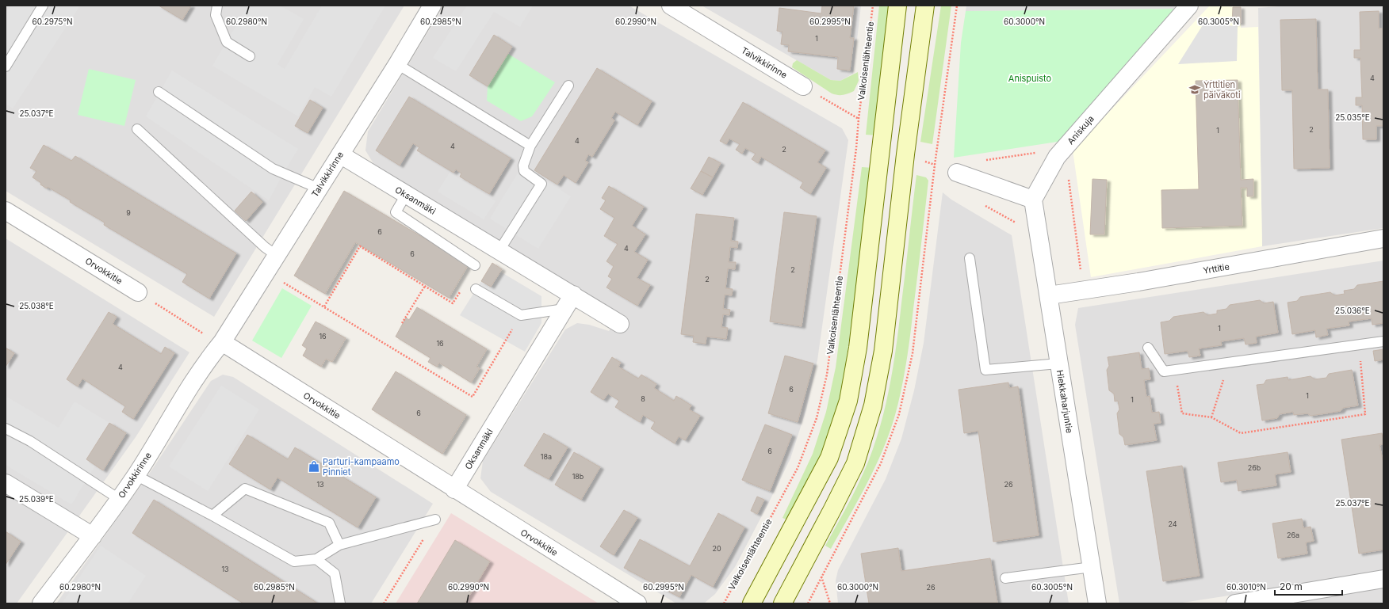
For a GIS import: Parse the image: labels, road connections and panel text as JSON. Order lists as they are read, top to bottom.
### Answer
{
  "streets": {
    "street": [
      "Talvikkirinne",
      "Aniskuja",
      "Oksanmäki",
      "Yrttitie",
      "Orvokkitie",
      "Hiekkaharjuntie",
      "Orvokkirinne"
    ],
    "path": ["Valkoisenlähteentie"]
  },
  "crossings": [
    ["Talvikkirinne", "Oksanmäki"],
    ["Talvikkirinne", "Orvokkitie"],
    ["Talvikkirinne", "Orvokkirinne"],
    ["Aniskuja", "Hiekkaharjuntie"],
    ["Oksanmäki", "Orvokkitie"],
    ["Yrttitie", "Hiekkaharjuntie"],
    ["Orvokkitie", "Orvokkirinne"]
  ],
  "parks": ["Anispuisto"],
  "places": {
    "school or university": ["Yrttitien päiväkoti"],
    "shop": ["Parturi-kampaamo Pinniet"]
  },
  "house_numbers": [
    "1",
    "4",
    "2",
    "1",
    "4",
    "4",
    "2",
    "9",
    "6",
    "4",
    "6",
    "2",
    "2",
    "1",
    "16",
    "16",
    "4",
    "6",
    "1",
    "8",
    "1",
    "6",
    "6",
    "18a",
    "26b",
    "18b",
    "13",
    "26",
    "24",
    "26a",
    "20",
    "13",
    "26"
  ],
  "scale_bar": "20 m",
  "coordinates": [
    "60.2975°N",
    "60.2980°N",
    "60.2985°N",
    "60.2990°N",
    "60.2995°N",
    "60.3000°N",
    "60.3005°N",
    "25.037°E",
    "25.035°E",
    "25.038°E",
    "25.036°E",
    "25.039°E",
    "60.3010°N"
  ]
}
